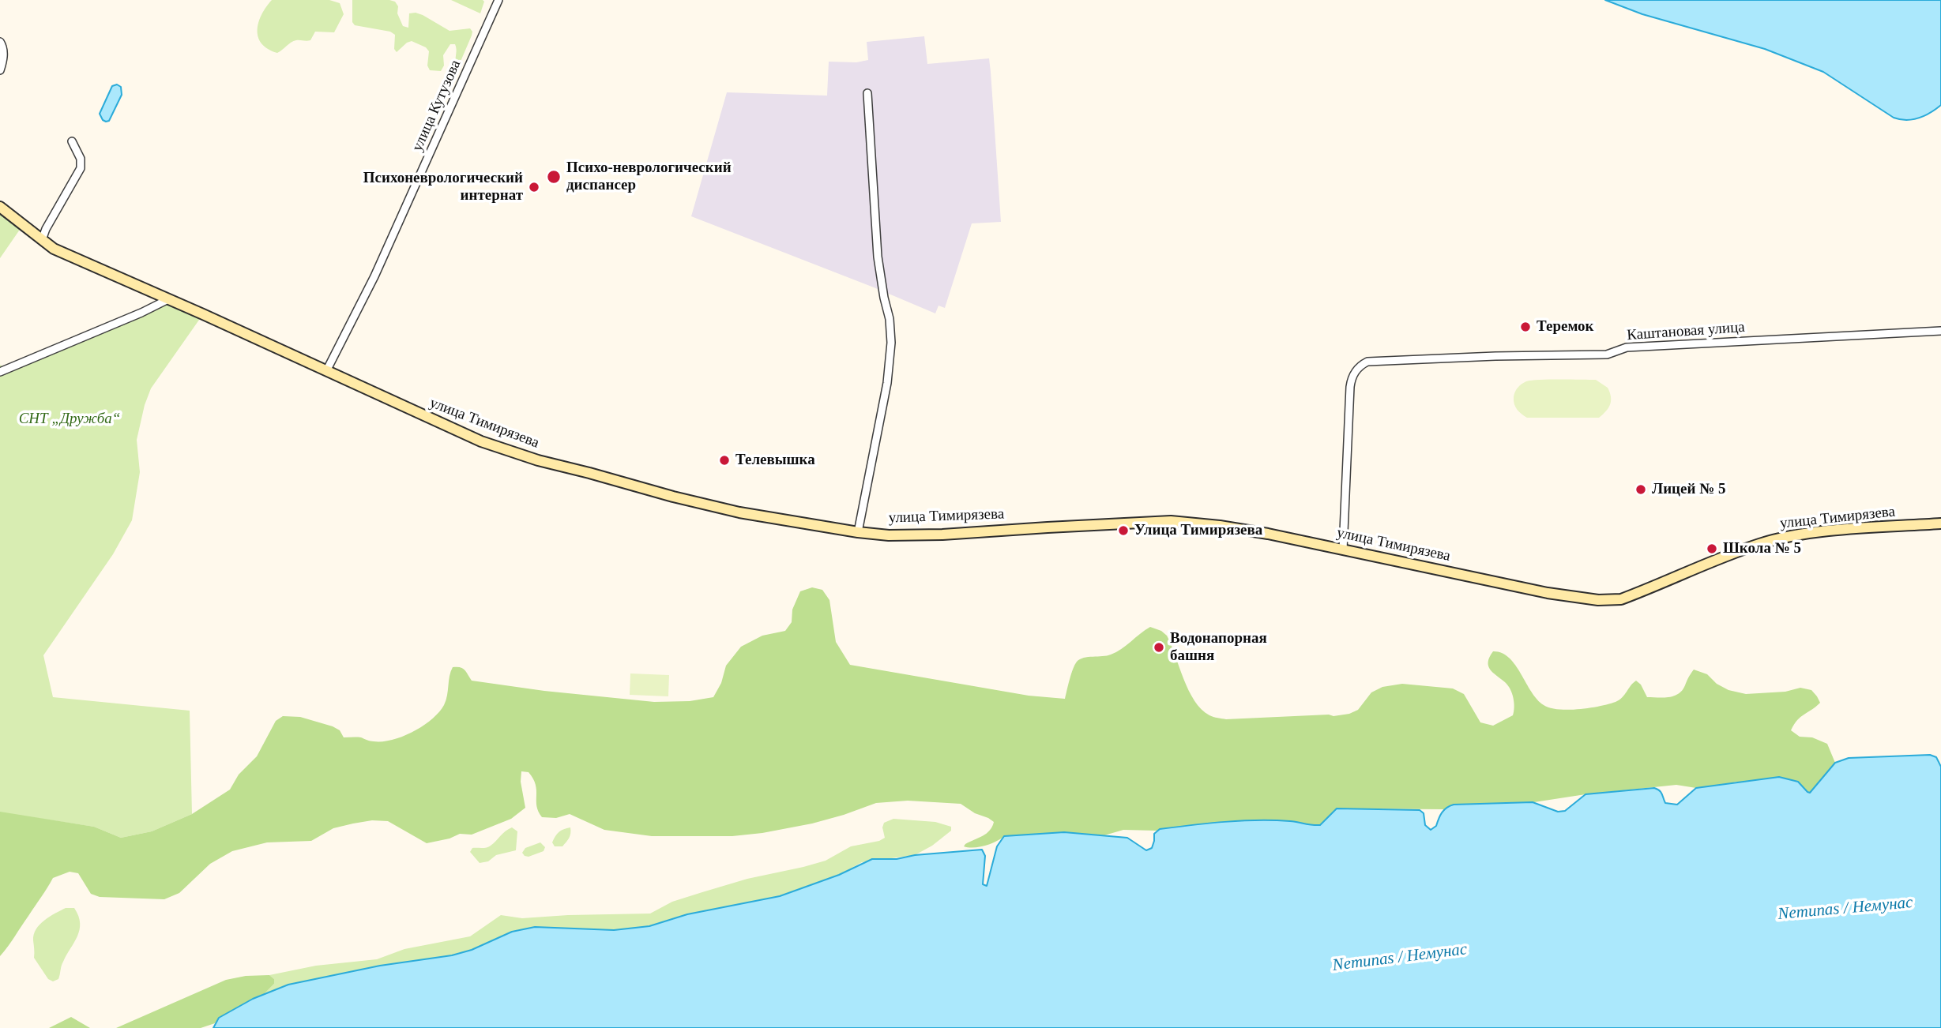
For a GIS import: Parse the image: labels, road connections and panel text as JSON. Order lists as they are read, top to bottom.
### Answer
{
  "streets": {
    "main road": ["улица Тимирязева"],
    "street": ["улица Кутузова", "Каштановая улица"]
  },
  "crossings": [
    ["улица Кутузова", "улица Тимирязева"],
    ["Каштановая улица", "улица Тимирязева"]
  ],
  "water": ["Nemunas / Немунас"],
  "parks": ["СНТ „Дружба“"],
  "places": [
    "Психо-неврологический диспансер",
    "Психоневрологический интернат",
    "Теремок",
    "Телевышка",
    "Лицей № 5",
    "Улица Тимирязева",
    "Школа № 5",
    "Водонапорная башня"
  ]
}
